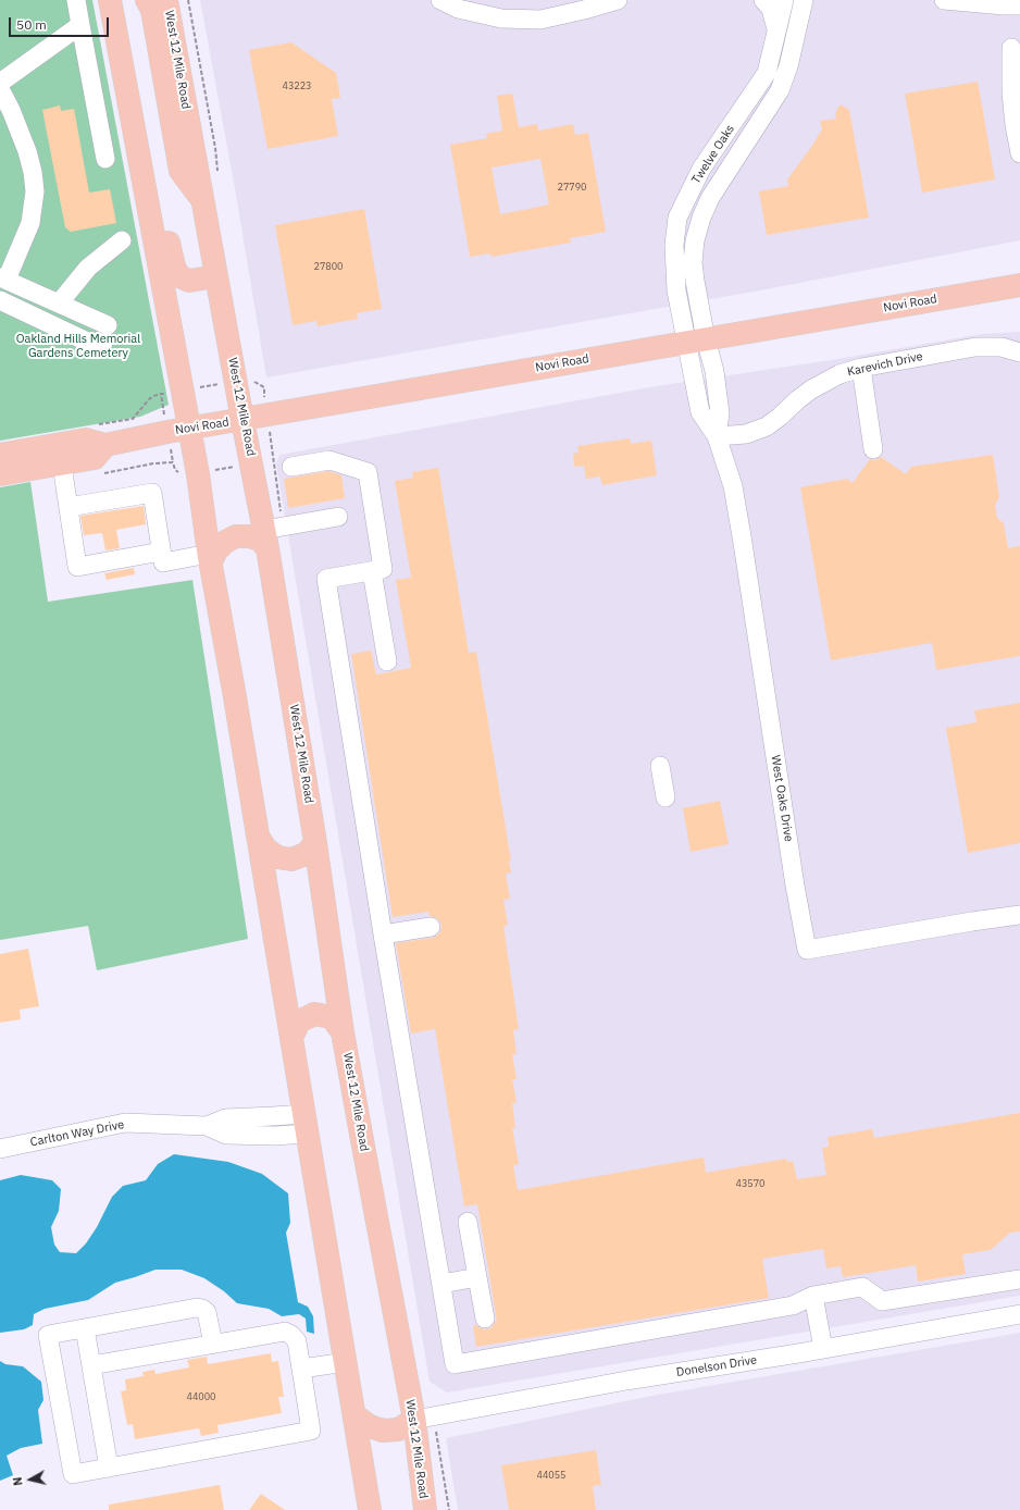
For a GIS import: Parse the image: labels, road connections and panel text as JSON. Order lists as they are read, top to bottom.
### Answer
{
  "streets": {
    "main road": ["West 12 Mile Road", "Novi Road"],
    "street": [
      "Twelve Oaks",
      "Karevich Drive",
      "West Oaks Drive",
      "Carlton Way Drive",
      "Donelson Drive"
    ]
  },
  "crossings": [
    ["West 12 Mile Road", "Novi Road"],
    ["West 12 Mile Road", "Donelson Drive"],
    ["Twelve Oaks", "Novi Road"],
    ["Twelve Oaks", "West Oaks Drive"],
    ["Novi Road", "West Oaks Drive"],
    ["Karevich Drive", "West Oaks Drive"]
  ],
  "parks": ["Oakland Hills Memorial Gardens Cemetery"],
  "house_numbers": [
    "43223",
    "27790",
    "27800",
    "43570",
    "44000",
    "44055"
  ],
  "scale_bar": "50 m",
  "north": "left"
}
